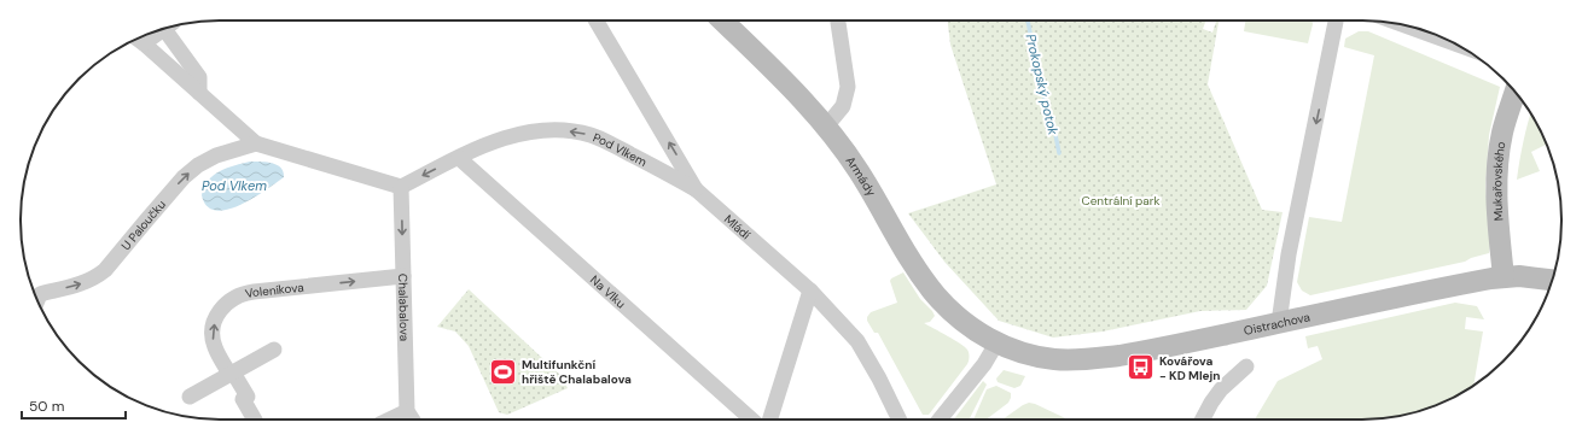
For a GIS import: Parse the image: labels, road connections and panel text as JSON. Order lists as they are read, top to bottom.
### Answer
{
  "streets": {
    "street": [
      "Pod Vlkem",
      "Armády",
      "Mukařovského",
      "U Paloučku",
      "Mládí",
      "Voleníkova",
      "Na Vlku",
      "Chalabalova",
      "Oistrachova"
    ]
  },
  "crossings": [
    ["Pod Vlkem", "Mládí"],
    ["Pod Vlkem", "Na Vlku"],
    ["Pod Vlkem", "Chalabalova"],
    ["Armády", "Oistrachova"],
    ["Mukařovského", "Oistrachova"],
    ["Voleníkova", "Chalabalova"]
  ],
  "one_way": [
    "Pod Vlkem",
    "U Paloučku",
    "Mládí",
    "Chalabalova"
  ],
  "water": ["Prokopský potok", "Pod Vlkem"],
  "parks": ["Centrální park"],
  "places": {
    "bus stop": ["Kovářova - KD Mlejn"],
    "sports": ["Multifunkční hřiště Chalabalova"]
  },
  "scale_bar": "50 m"
}
